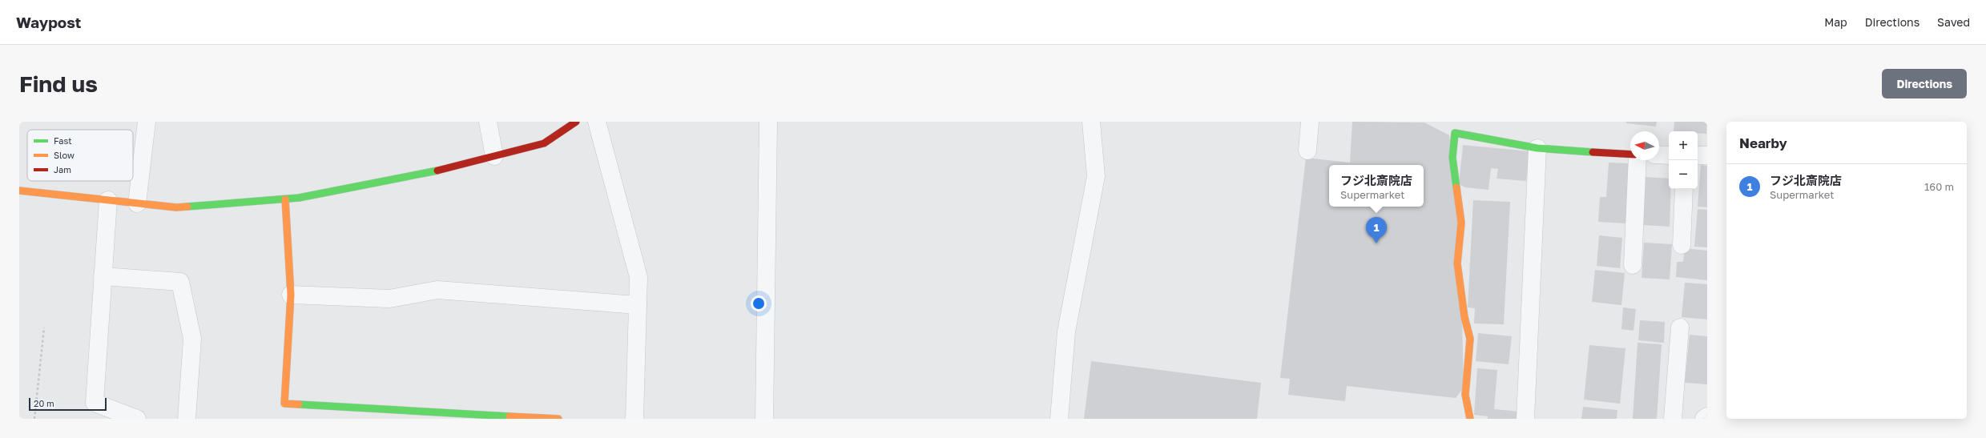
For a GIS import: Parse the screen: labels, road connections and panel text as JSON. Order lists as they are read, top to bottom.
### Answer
{
  "legend": ["Fast", "Slow", "Jam"],
  "scale_bar": "20 m",
  "north": "left",
  "page": {
    "header": "Waypost",
    "nav": ["Map", "Directions", "Saved"],
    "buttons": "Directions",
    "title": "Find us",
    "heading": "Nearby",
    "map_buttons": ["+", "−"],
    "list": [
      {
        "mark": "1",
        "name": "フジ北斎院店",
        "note": "Supermarket",
        "value": "160 m"
      }
    ],
    "popup": ["フジ北斎院店", "Supermarket"],
    "pins": "1",
    "scale": "20 m"
  }
}
